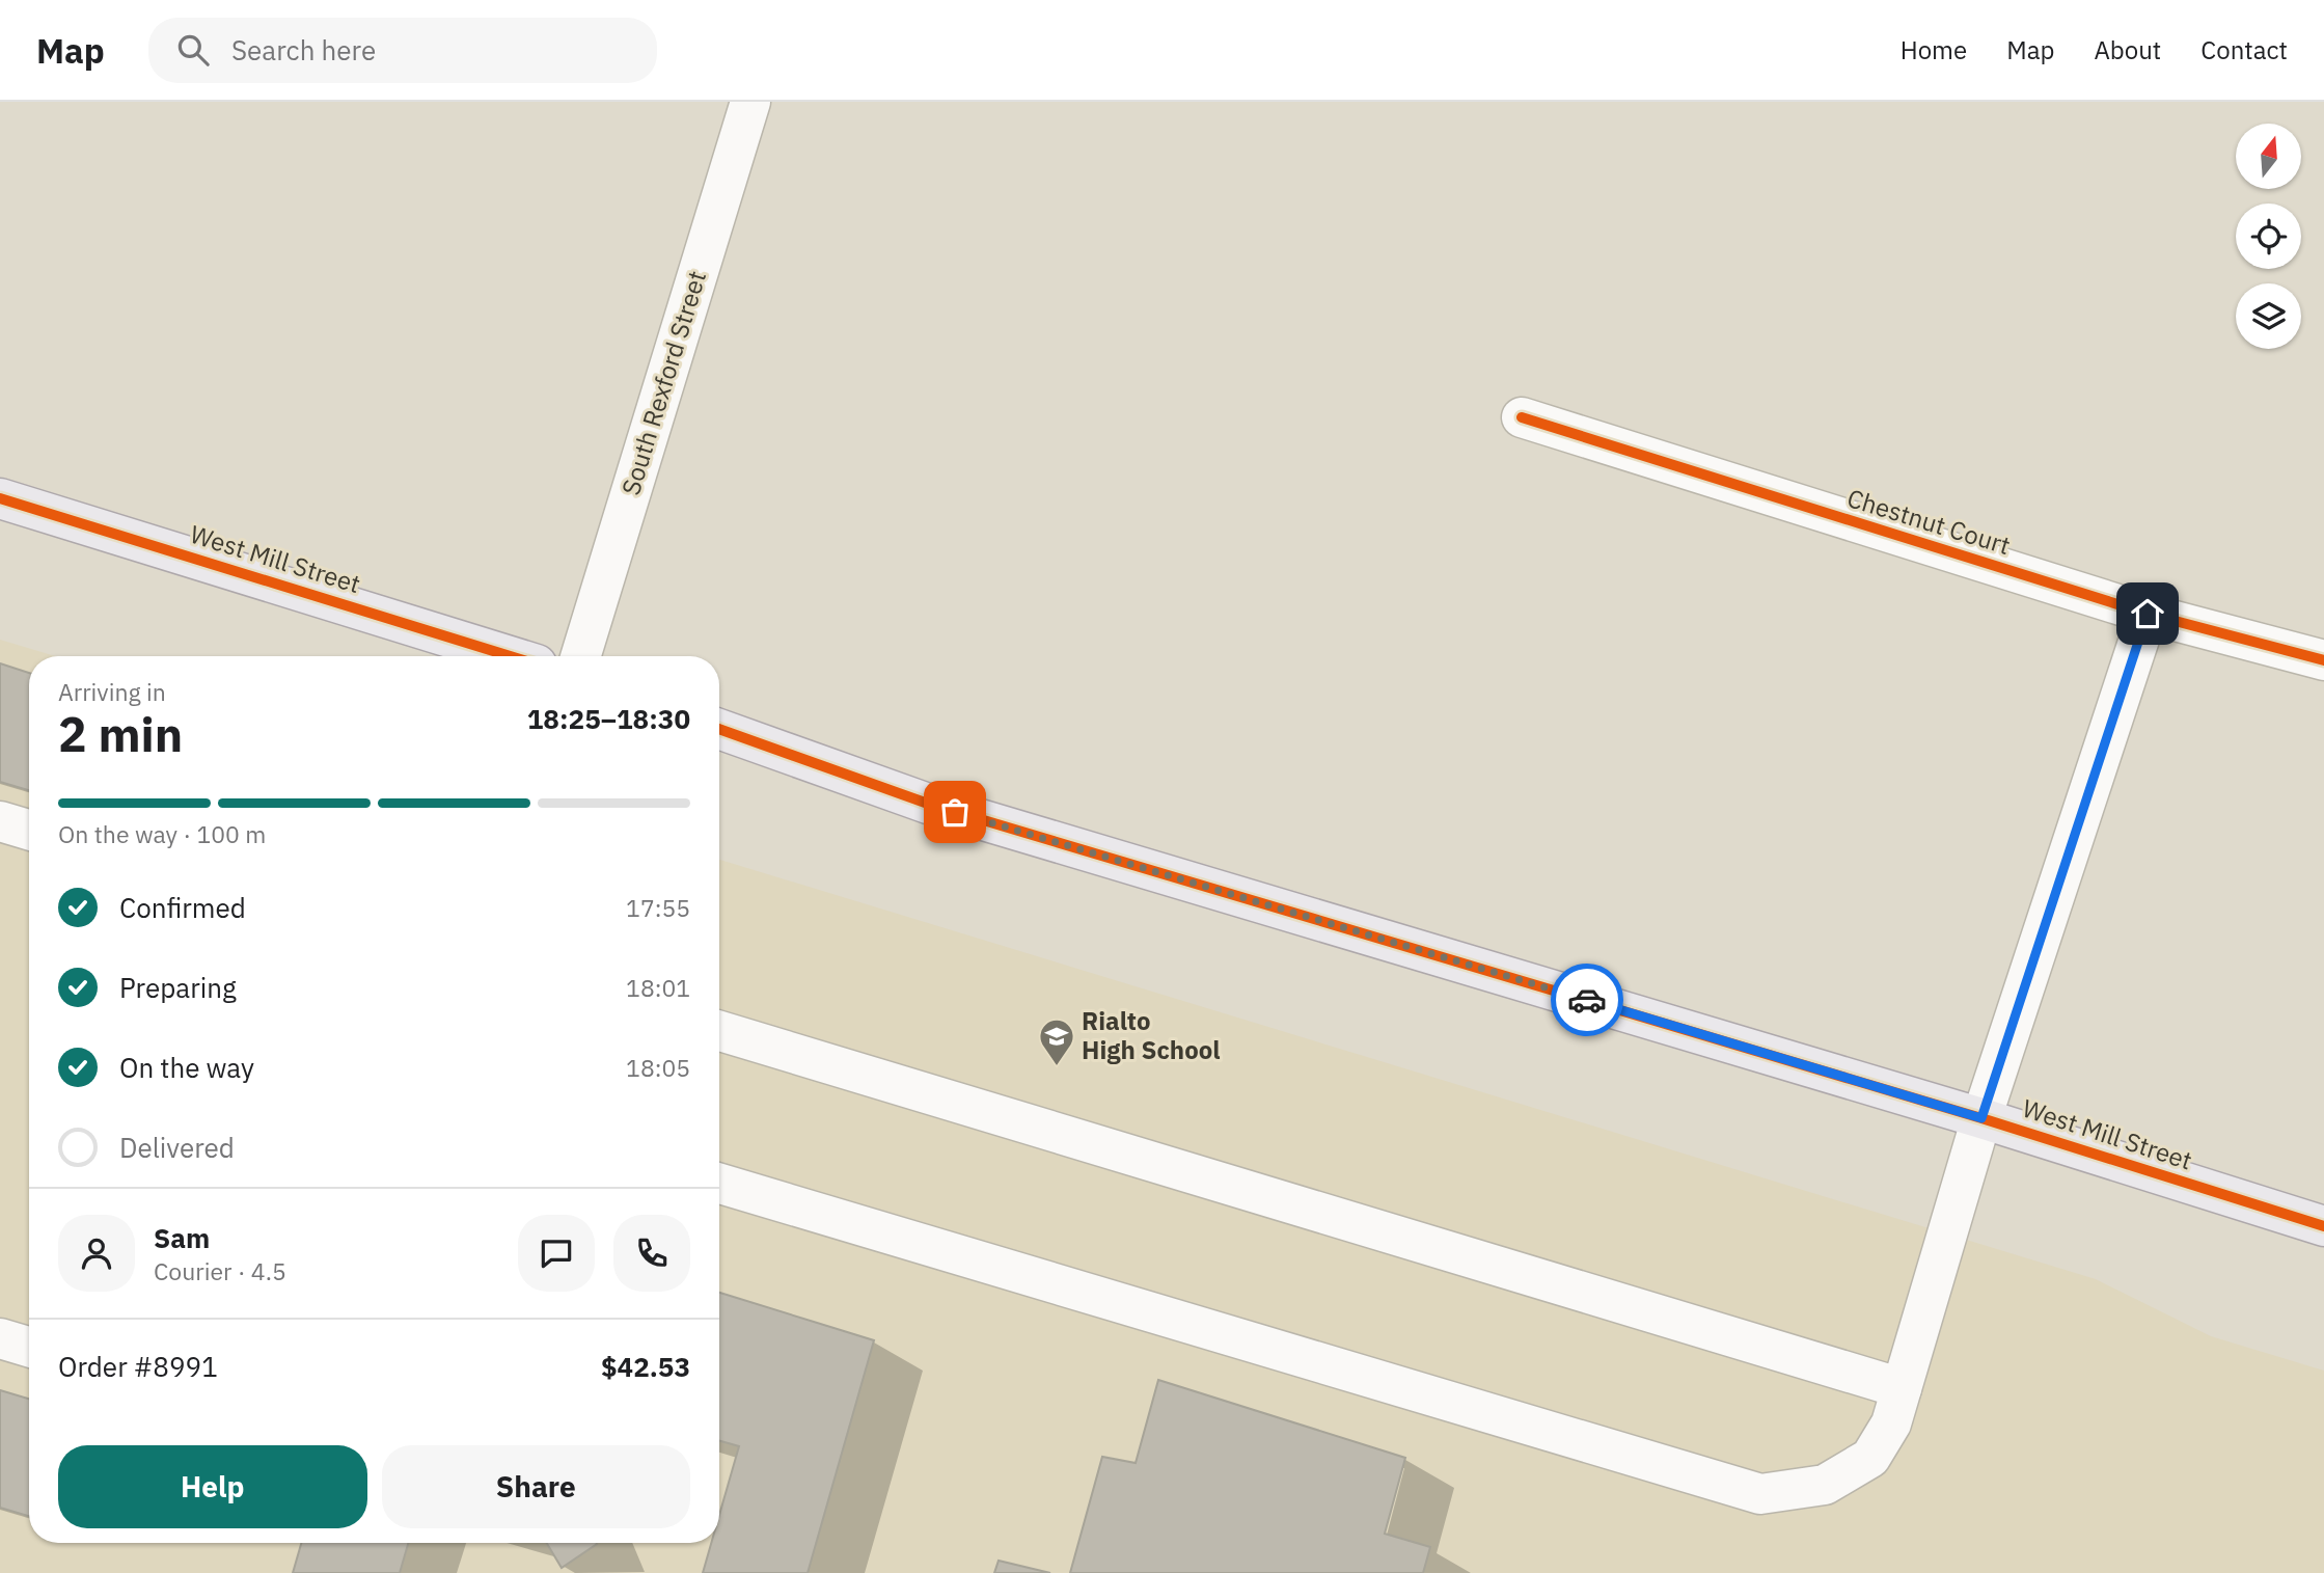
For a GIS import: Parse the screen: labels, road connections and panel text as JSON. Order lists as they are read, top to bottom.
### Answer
{
  "streets": {
    "main road": ["West Mill Street"],
    "street": ["South Rexford Street", "Chestnut Court"]
  },
  "places": {
    "school or university": ["Rialto High School"]
  },
  "north": "top",
  "page": {
    "header": "Map",
    "search": "Search here",
    "nav": [
      "Home",
      "Map",
      "About",
      "Contact"
    ],
    "heading": ["2 min", "Arriving in", "18:25–18:30"],
    "panel": [
      "Sam",
      "Courier · 4.5",
      "Order #8991",
      "$42.53"
    ],
    "bar": "On the way · 100 m",
    "list": [
      ["Confirmed", "17:55"],
      ["Preparing", "18:01"],
      ["On the way", "18:05"],
      "Delivered"
    ],
    "buttons": ["Help", "Share"]
  }
}
